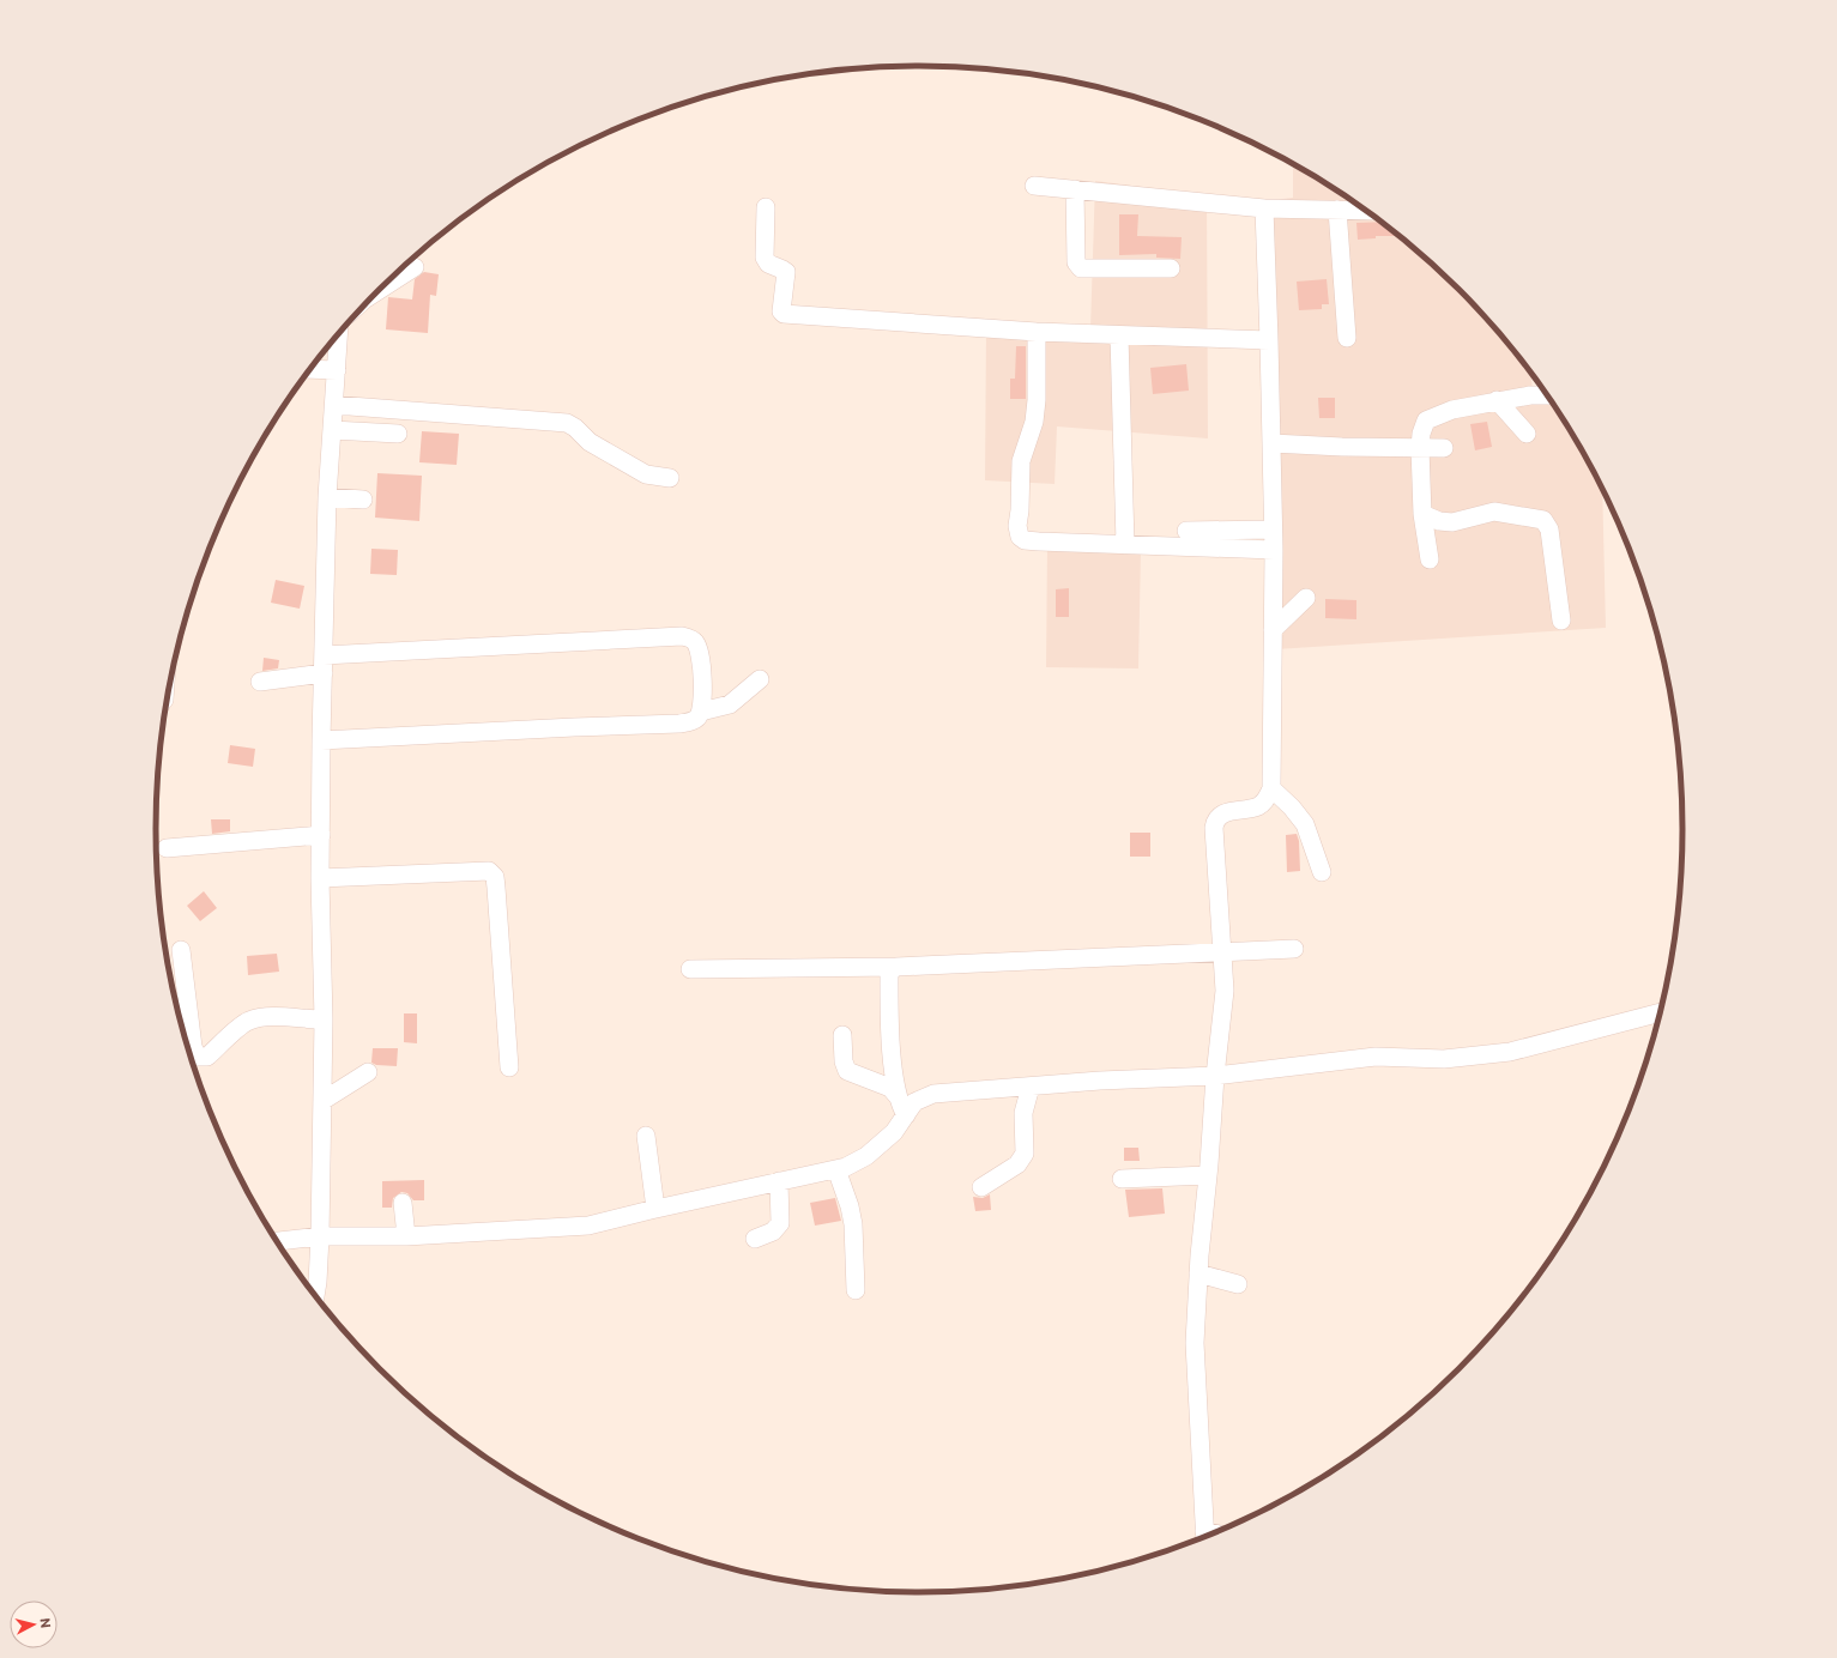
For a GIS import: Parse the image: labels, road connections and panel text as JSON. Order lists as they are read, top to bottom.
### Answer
{
  "north": "right"
}
